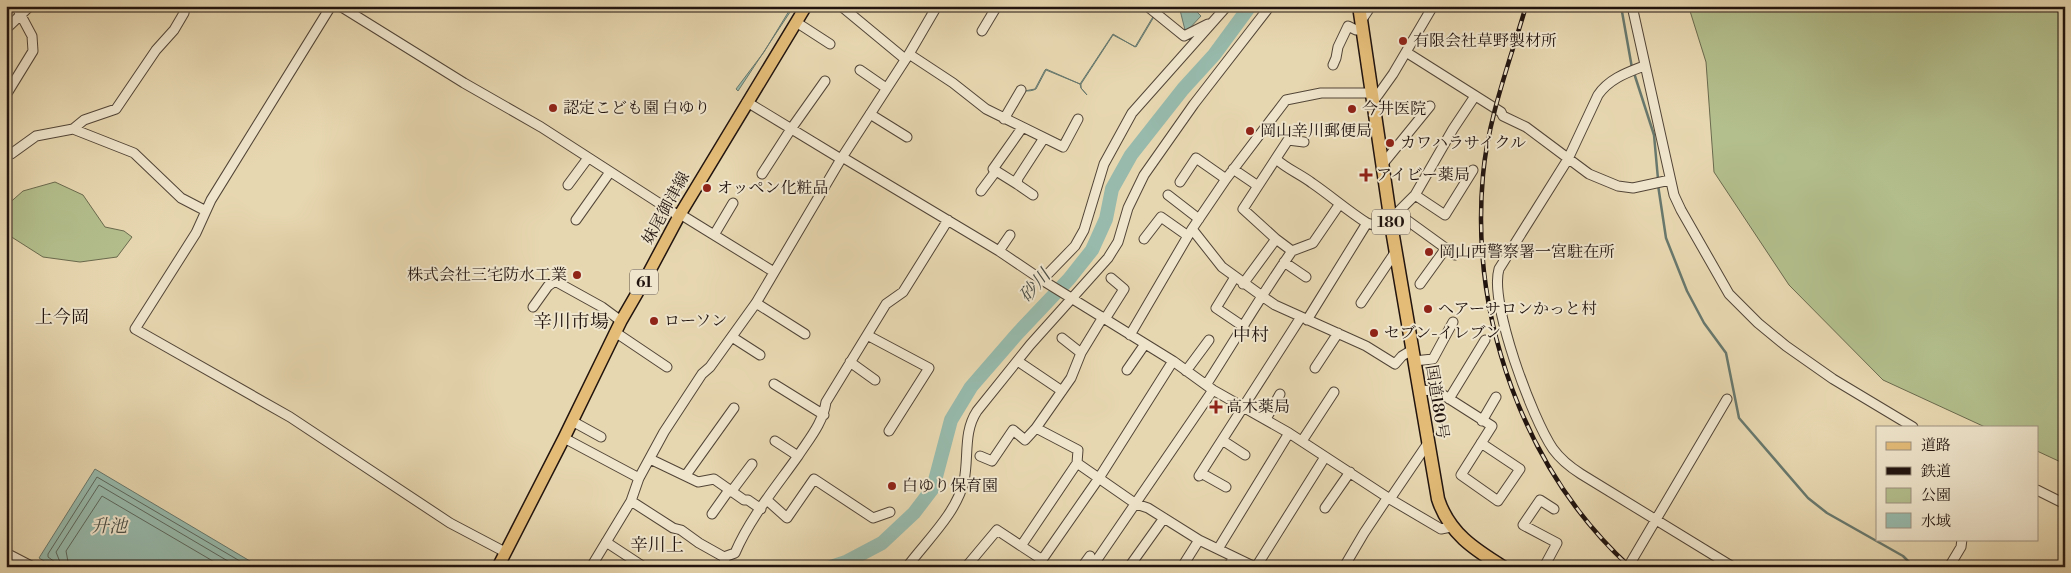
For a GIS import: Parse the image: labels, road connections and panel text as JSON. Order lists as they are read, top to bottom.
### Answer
{
  "streets": {
    "highway": ["180", "国道180号"],
    "main road": ["妹尾御津線", "61"]
  },
  "districts": [
    "上今岡",
    "辛川市場",
    "中村",
    "辛川上"
  ],
  "water": ["砂川", "升池"],
  "places": {
    "other": [
      "有限会社草野製材所",
      "認定こども園 白ゆり",
      "今井医院",
      "岡山辛川郵便局",
      "カワハラサイクル",
      "オッペン化粧品",
      "岡山西警察署一宮駐在所",
      "株式会社三宅防水工業",
      "ヘアーサロンかっと村",
      "ローソン",
      "セブン-イレブン",
      "白ゆり保育園"
    ],
    "health": ["アイビー薬局", "高木薬局"]
  },
  "legend": [
    "道路",
    "鉄道",
    "公園",
    "水域"
  ]
}
